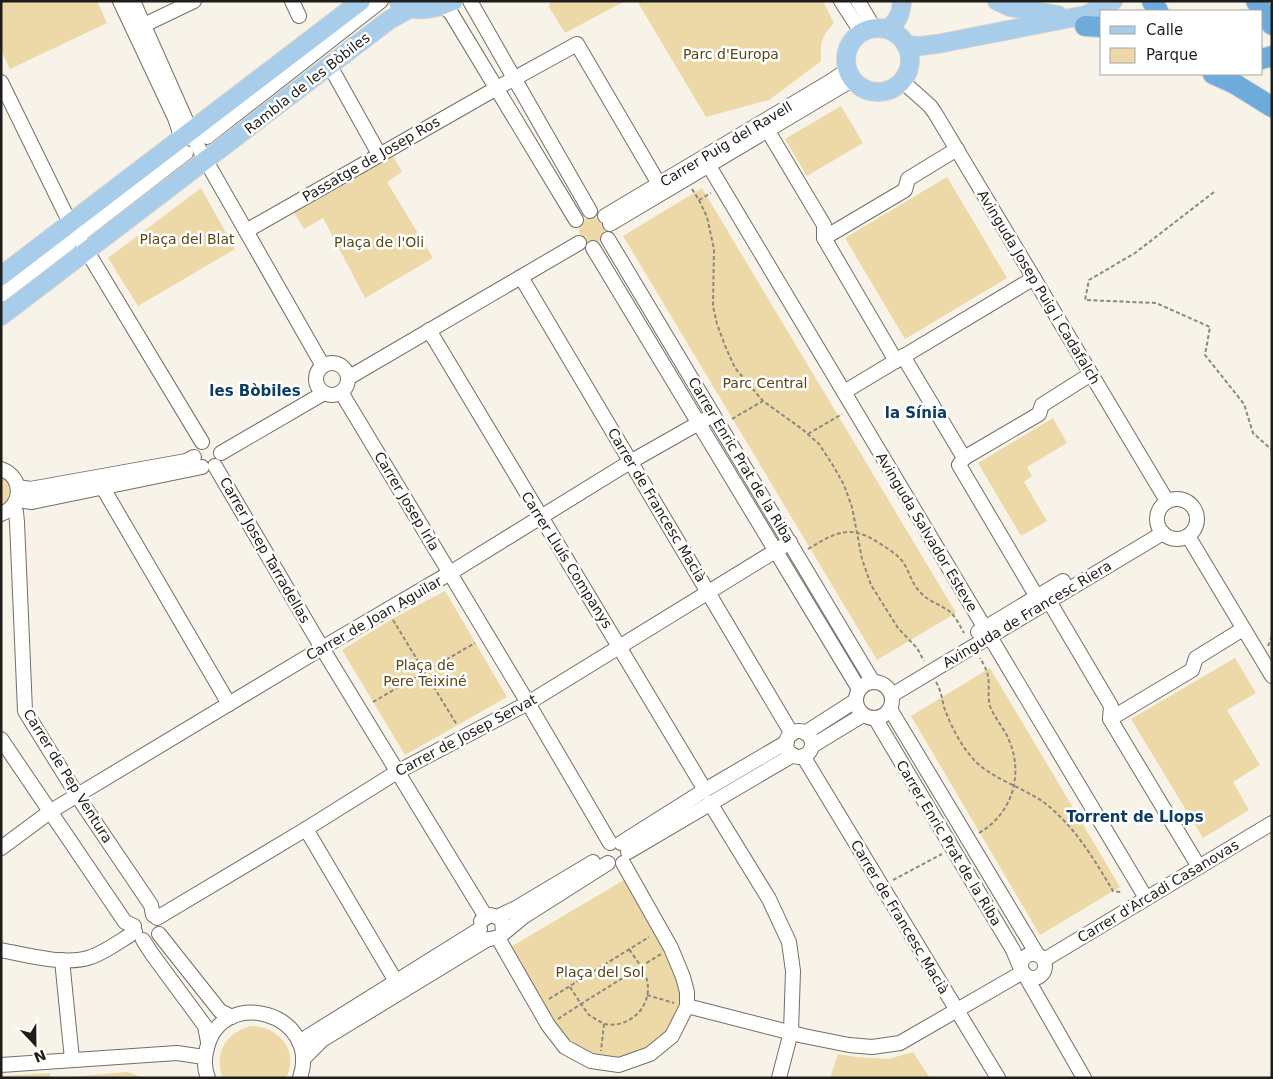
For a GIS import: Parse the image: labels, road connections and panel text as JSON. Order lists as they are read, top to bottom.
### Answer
{
  "streets": {
    "main road": ["Rambla de les Bòbiles"],
    "street": [
      "Carrer Puig del Ravell",
      "Passatge de Josep Ros",
      "Avinguda Josep Puig i Cadafalch",
      "Carrer Enric Prat de la Riba",
      "Carrer Josep Irla",
      "Carrer de Francesc Macià",
      "Avinguda Salvador Esteve",
      "Carrer Josep Tarradellas",
      "Carrer Lluís Companys",
      "Avinguda de Francesc Riera",
      "Carrer de Joan Aguilar",
      "Carrer de Josep Servat",
      "Carrer de Pep Ventura",
      "Carrer d'Arcadi Casanovas"
    ]
  },
  "crossings": [
    ["Carrer Puig del Ravell", "Passatge de Josep Ros"],
    ["Carrer Puig del Ravell", "Avinguda Josep Puig i Cadafalch"],
    ["Carrer Puig del Ravell", "Carrer Enric Prat de la Riba"],
    ["Carrer Puig del Ravell", "Avinguda Salvador Esteve"],
    ["Avinguda Josep Puig i Cadafalch", "Avinguda de Francesc Riera"],
    ["Carrer Enric Prat de la Riba", "Avinguda de Francesc Riera"],
    ["Carrer Enric Prat de la Riba", "Carrer de Joan Aguilar"],
    ["Carrer Enric Prat de la Riba", "Carrer de Josep Servat"],
    ["Carrer Enric Prat de la Riba", "Carrer d'Arcadi Casanovas"],
    ["Carrer Josep Irla", "Carrer de Joan Aguilar"],
    ["Carrer Josep Irla", "Carrer de Josep Servat"],
    ["Carrer de Francesc Macià", "Carrer de Joan Aguilar"],
    ["Carrer de Francesc Macià", "Carrer de Josep Servat"],
    ["Avinguda Salvador Esteve", "Avinguda de Francesc Riera"],
    ["Avinguda Salvador Esteve", "Carrer d'Arcadi Casanovas"],
    ["Carrer Josep Tarradellas", "Carrer de Joan Aguilar"],
    ["Carrer Josep Tarradellas", "Carrer de Josep Servat"],
    ["Carrer Lluís Companys", "Carrer de Joan Aguilar"],
    ["Carrer Lluís Companys", "Carrer de Josep Servat"],
    ["Carrer de Joan Aguilar", "Carrer de Pep Ventura"],
    ["Carrer de Josep Servat", "Carrer de Pep Ventura"]
  ],
  "districts": ["les Bòbiles", "la Sínia", "Torrent de Llops"],
  "parks": [
    "Parc d'Europa",
    "Plaça del Blat",
    "Plaça de l'Oli",
    "Parc Central",
    "Plaça de Pere Teixiné",
    "Plaça del Sol"
  ],
  "legend": ["Calle", "Parque"],
  "north": "bottom"
}
